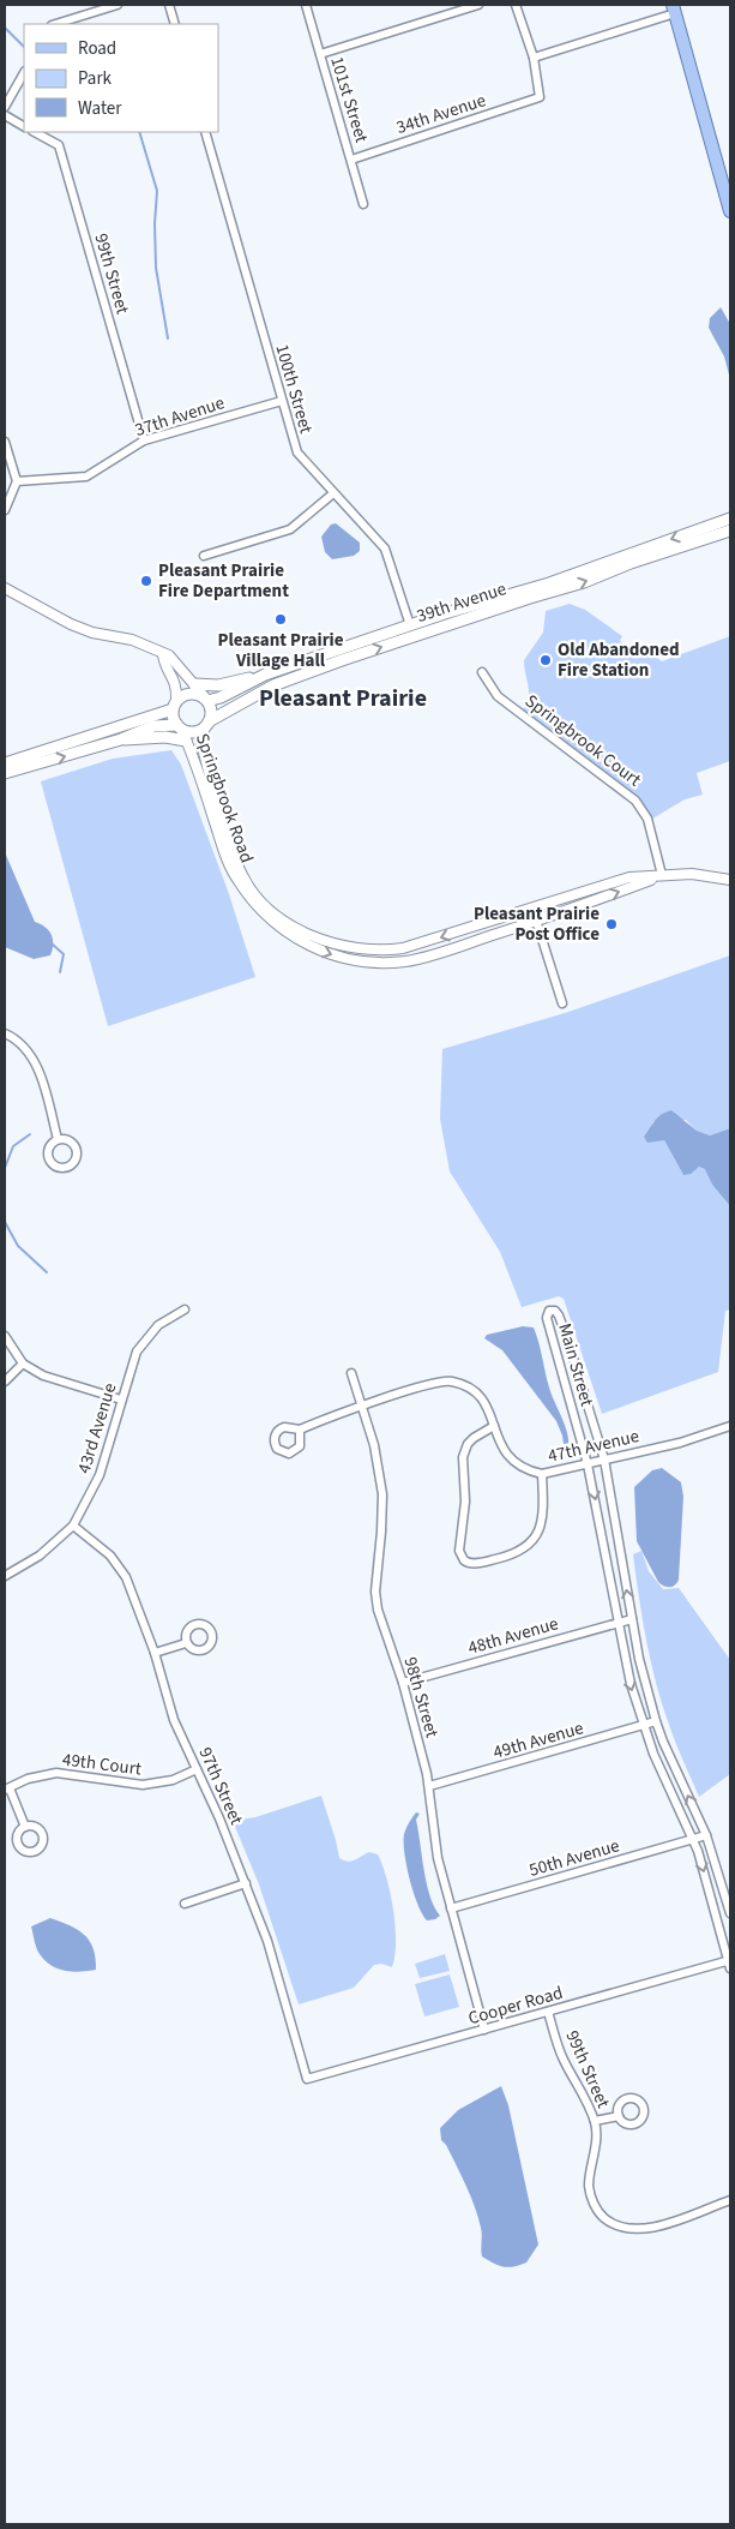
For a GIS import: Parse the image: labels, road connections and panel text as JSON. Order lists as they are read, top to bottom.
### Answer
{
  "streets": {
    "main road": ["39th Avenue"],
    "street": [
      "101st Street",
      "34th Avenue",
      "99th Street",
      "100th Street",
      "37th Avenue",
      "Springbrook Court",
      "Springbrook Road",
      "Main Street",
      "43rd Avenue",
      "47th Avenue",
      "48th Avenue",
      "98th Street",
      "49th Avenue",
      "49th Court",
      "97th Street",
      "50th Avenue",
      "Cooper Road"
    ]
  },
  "crossings": [
    ["101st Street", "34th Avenue"],
    ["99th Street", "37th Avenue"],
    ["99th Street", "Cooper Road"],
    ["100th Street", "37th Avenue"],
    ["100th Street", "39th Avenue"],
    ["39th Avenue", "Springbrook Road"],
    ["Springbrook Court", "Springbrook Road"],
    ["Main Street", "47th Avenue"],
    ["Main Street", "48th Avenue"],
    ["Main Street", "49th Avenue"],
    ["Main Street", "50th Avenue"],
    ["Main Street", "Cooper Road"],
    ["43rd Avenue", "97th Street"],
    ["47th Avenue", "98th Street"],
    ["48th Avenue", "98th Street"],
    ["98th Street", "49th Avenue"],
    ["98th Street", "50th Avenue"],
    ["98th Street", "Cooper Road"],
    ["49th Court", "97th Street"],
    ["97th Street", "Cooper Road"]
  ],
  "districts": ["Pleasant Prairie"],
  "places": [
    "Pleasant Prairie Fire Department",
    "Pleasant Prairie Village Hall",
    "Old Abandoned Fire Station",
    "Pleasant Prairie Post Office"
  ],
  "legend": ["Road", "Park", "Water"]
}
